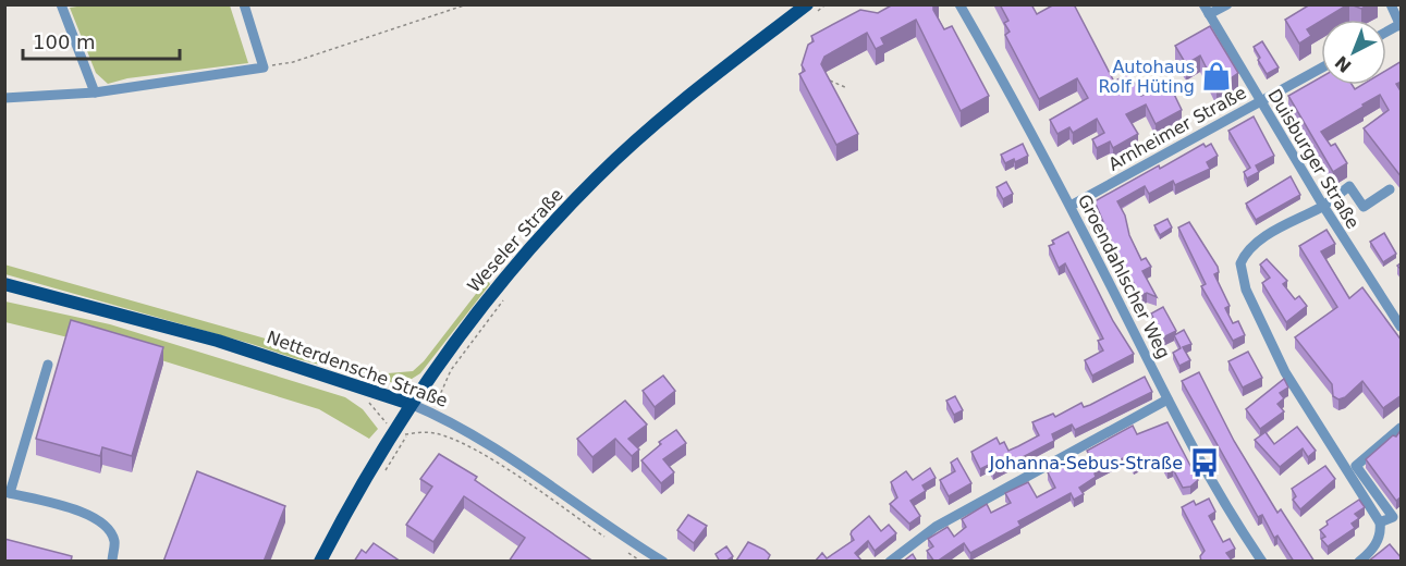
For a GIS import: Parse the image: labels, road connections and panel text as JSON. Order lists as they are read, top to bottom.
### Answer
{
  "streets": {
    "main road": ["Weseler Straße", "Netterdensche Straße"],
    "street": ["Arnheimer Straße", "Duisburger Straße", "Groendahlscher Weg"]
  },
  "crossings": [
    ["Arnheimer Straße", "Duisburger Straße"],
    ["Arnheimer Straße", "Groendahlscher Weg"],
    ["Weseler Straße", "Netterdensche Straße"]
  ],
  "places": {
    "shop": ["Autohaus Rolf Hüting"],
    "bus stop": ["Johanna-Sebus-Straße"]
  },
  "scale_bar": "100 m",
  "north": "bottom left"
}
